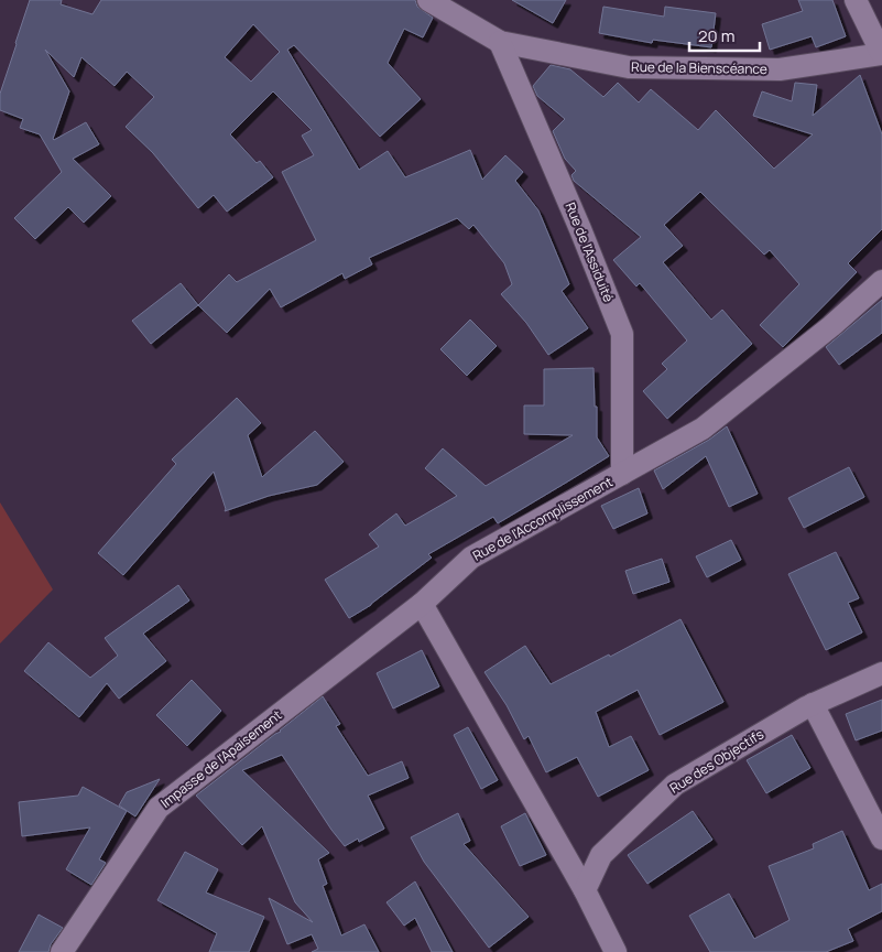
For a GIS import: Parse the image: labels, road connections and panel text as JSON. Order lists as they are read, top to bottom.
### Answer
{
  "streets": {
    "street": [
      "Rue de la Bienscéance",
      "Rue de l'Assiduité",
      "Rue de l'Accomplissement",
      "Impasse de l'Apaisement",
      "Rue des Objectifs"
    ]
  },
  "crossings": [
    ["Rue de la Bienscéance", "Rue de l'Assiduité"],
    ["Rue de l'Assiduité", "Rue de l'Accomplissement"],
    ["Rue de l'Accomplissement", "Impasse de l'Apaisement"]
  ],
  "scale_bar": "20 m"
}
